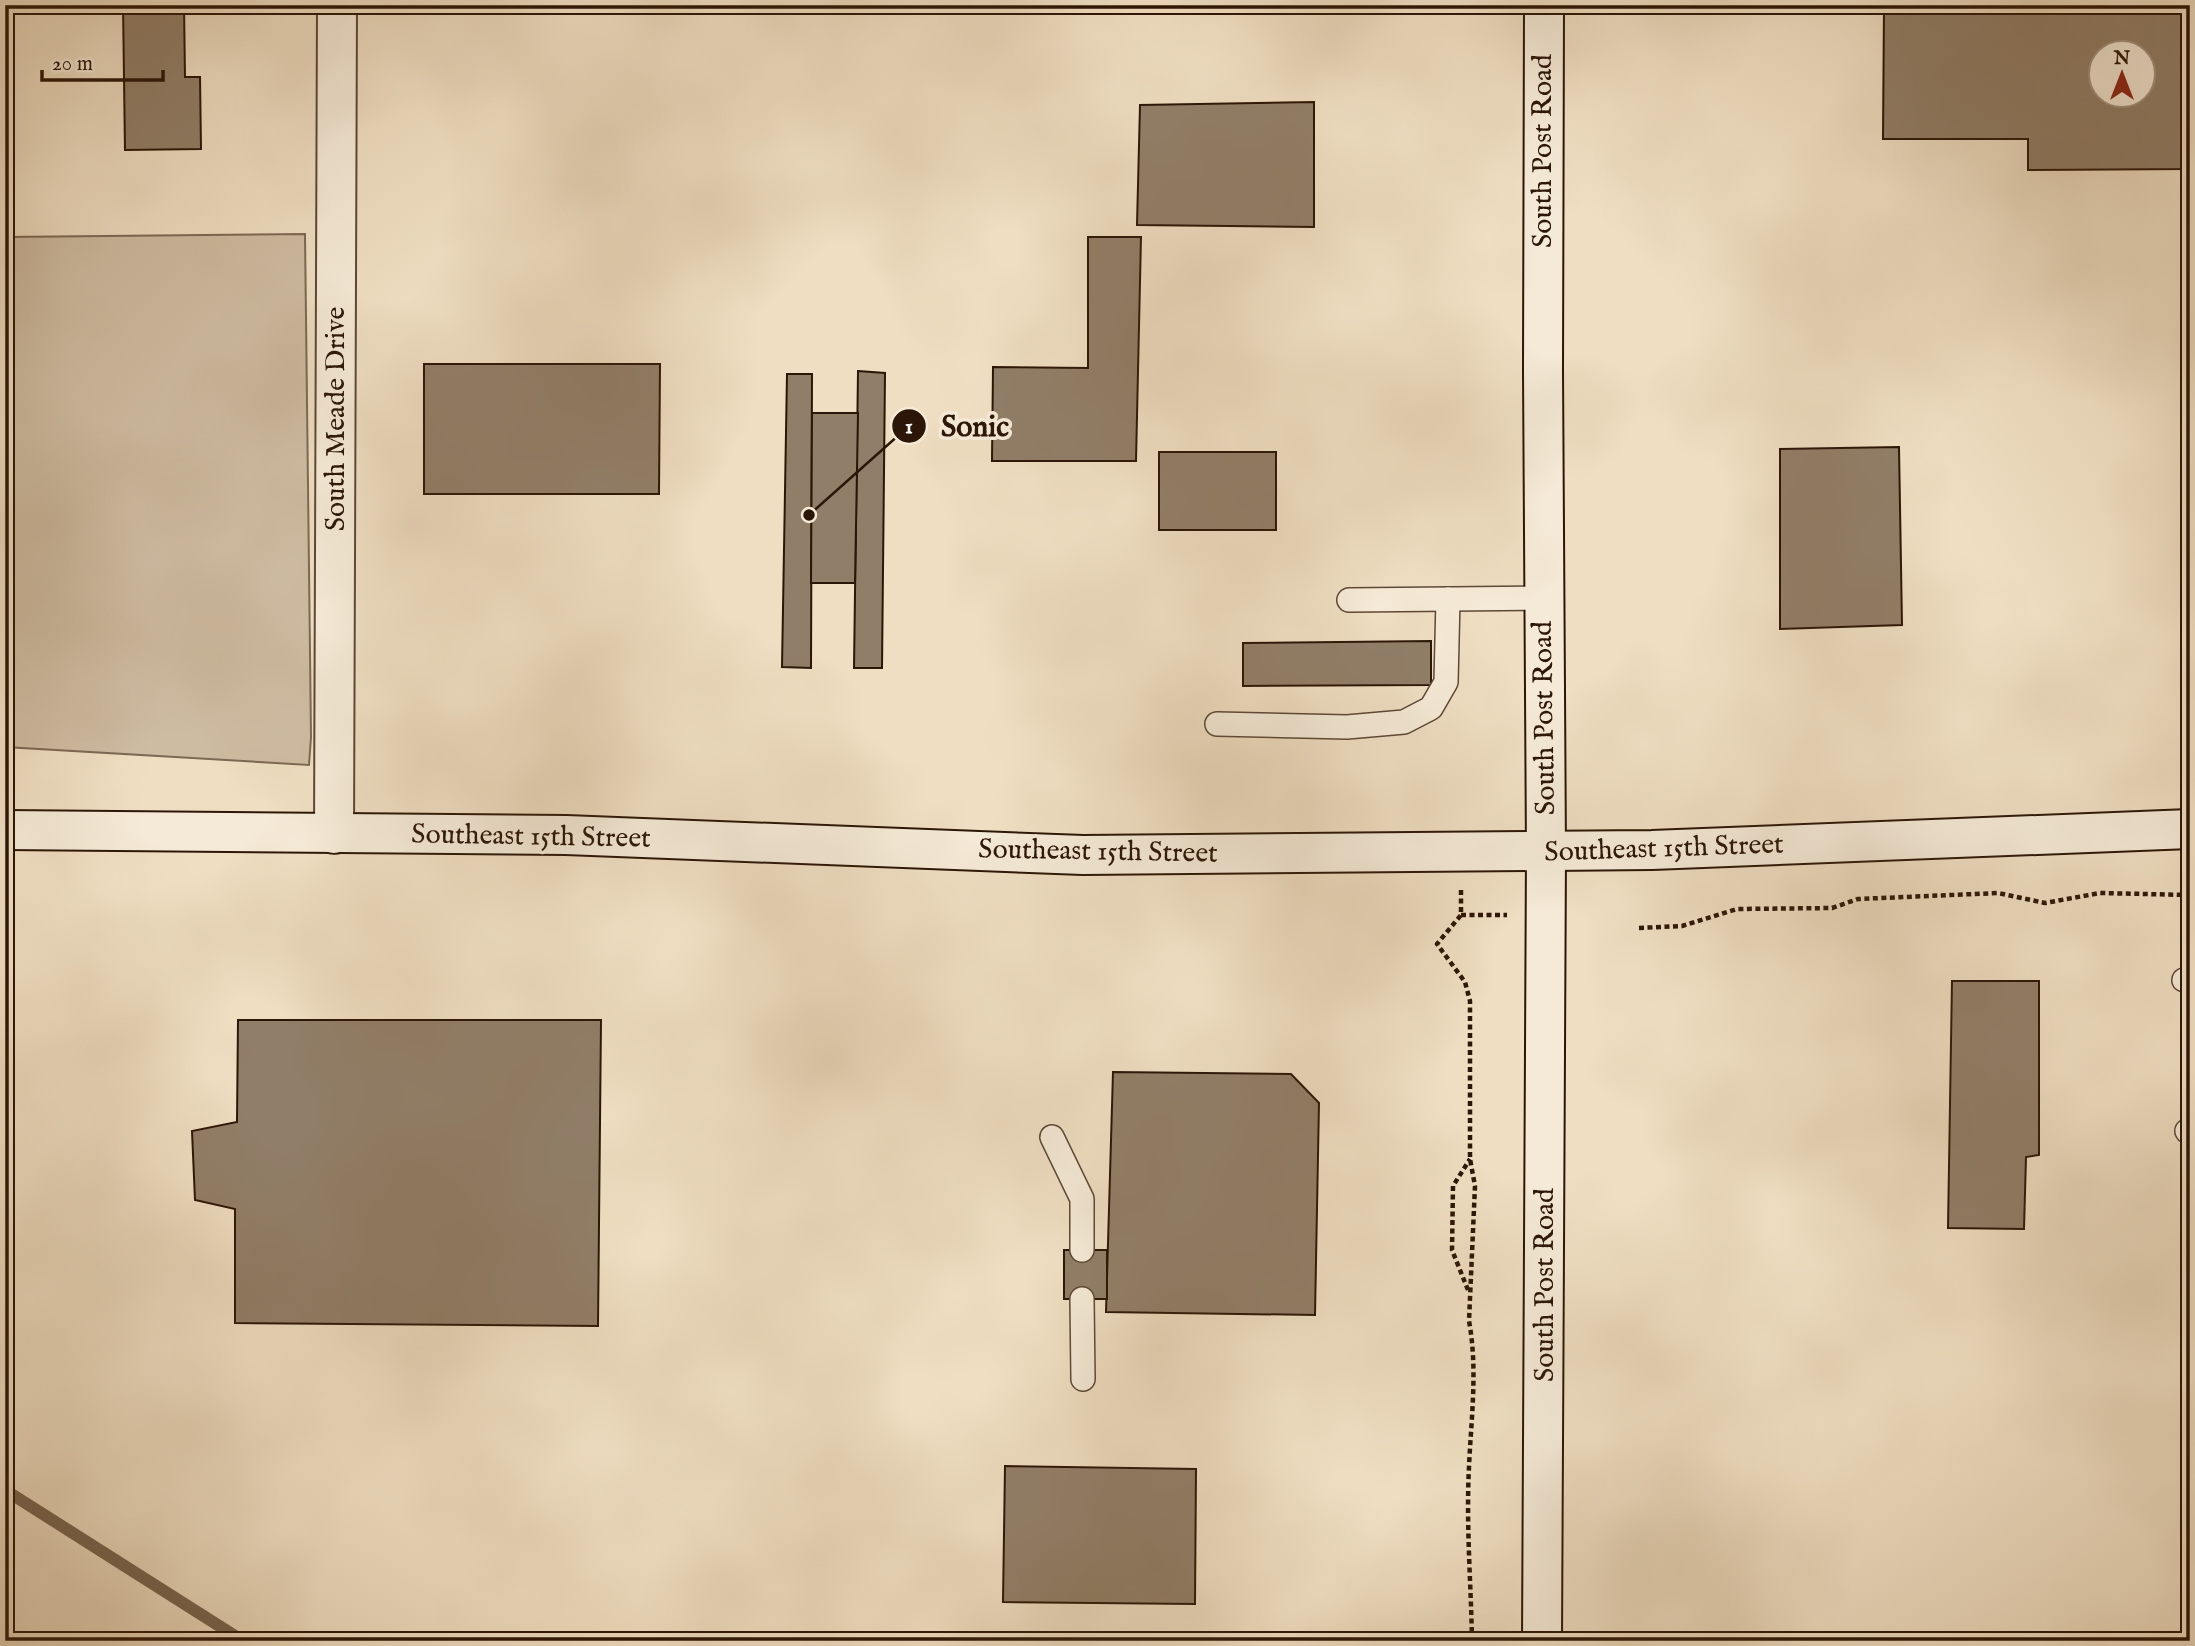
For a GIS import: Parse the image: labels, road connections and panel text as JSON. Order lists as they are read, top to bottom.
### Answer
{
  "streets": {
    "main road": ["South Post Road", "South Meade Drive", "Southeast 15th Street"]
  },
  "crossings": [
    ["South Post Road", "Southeast 15th Street"],
    ["South Meade Drive", "Southeast 15th Street"]
  ],
  "places": ["Sonic"],
  "scale_bar": "20 m",
  "north": "top"
}
